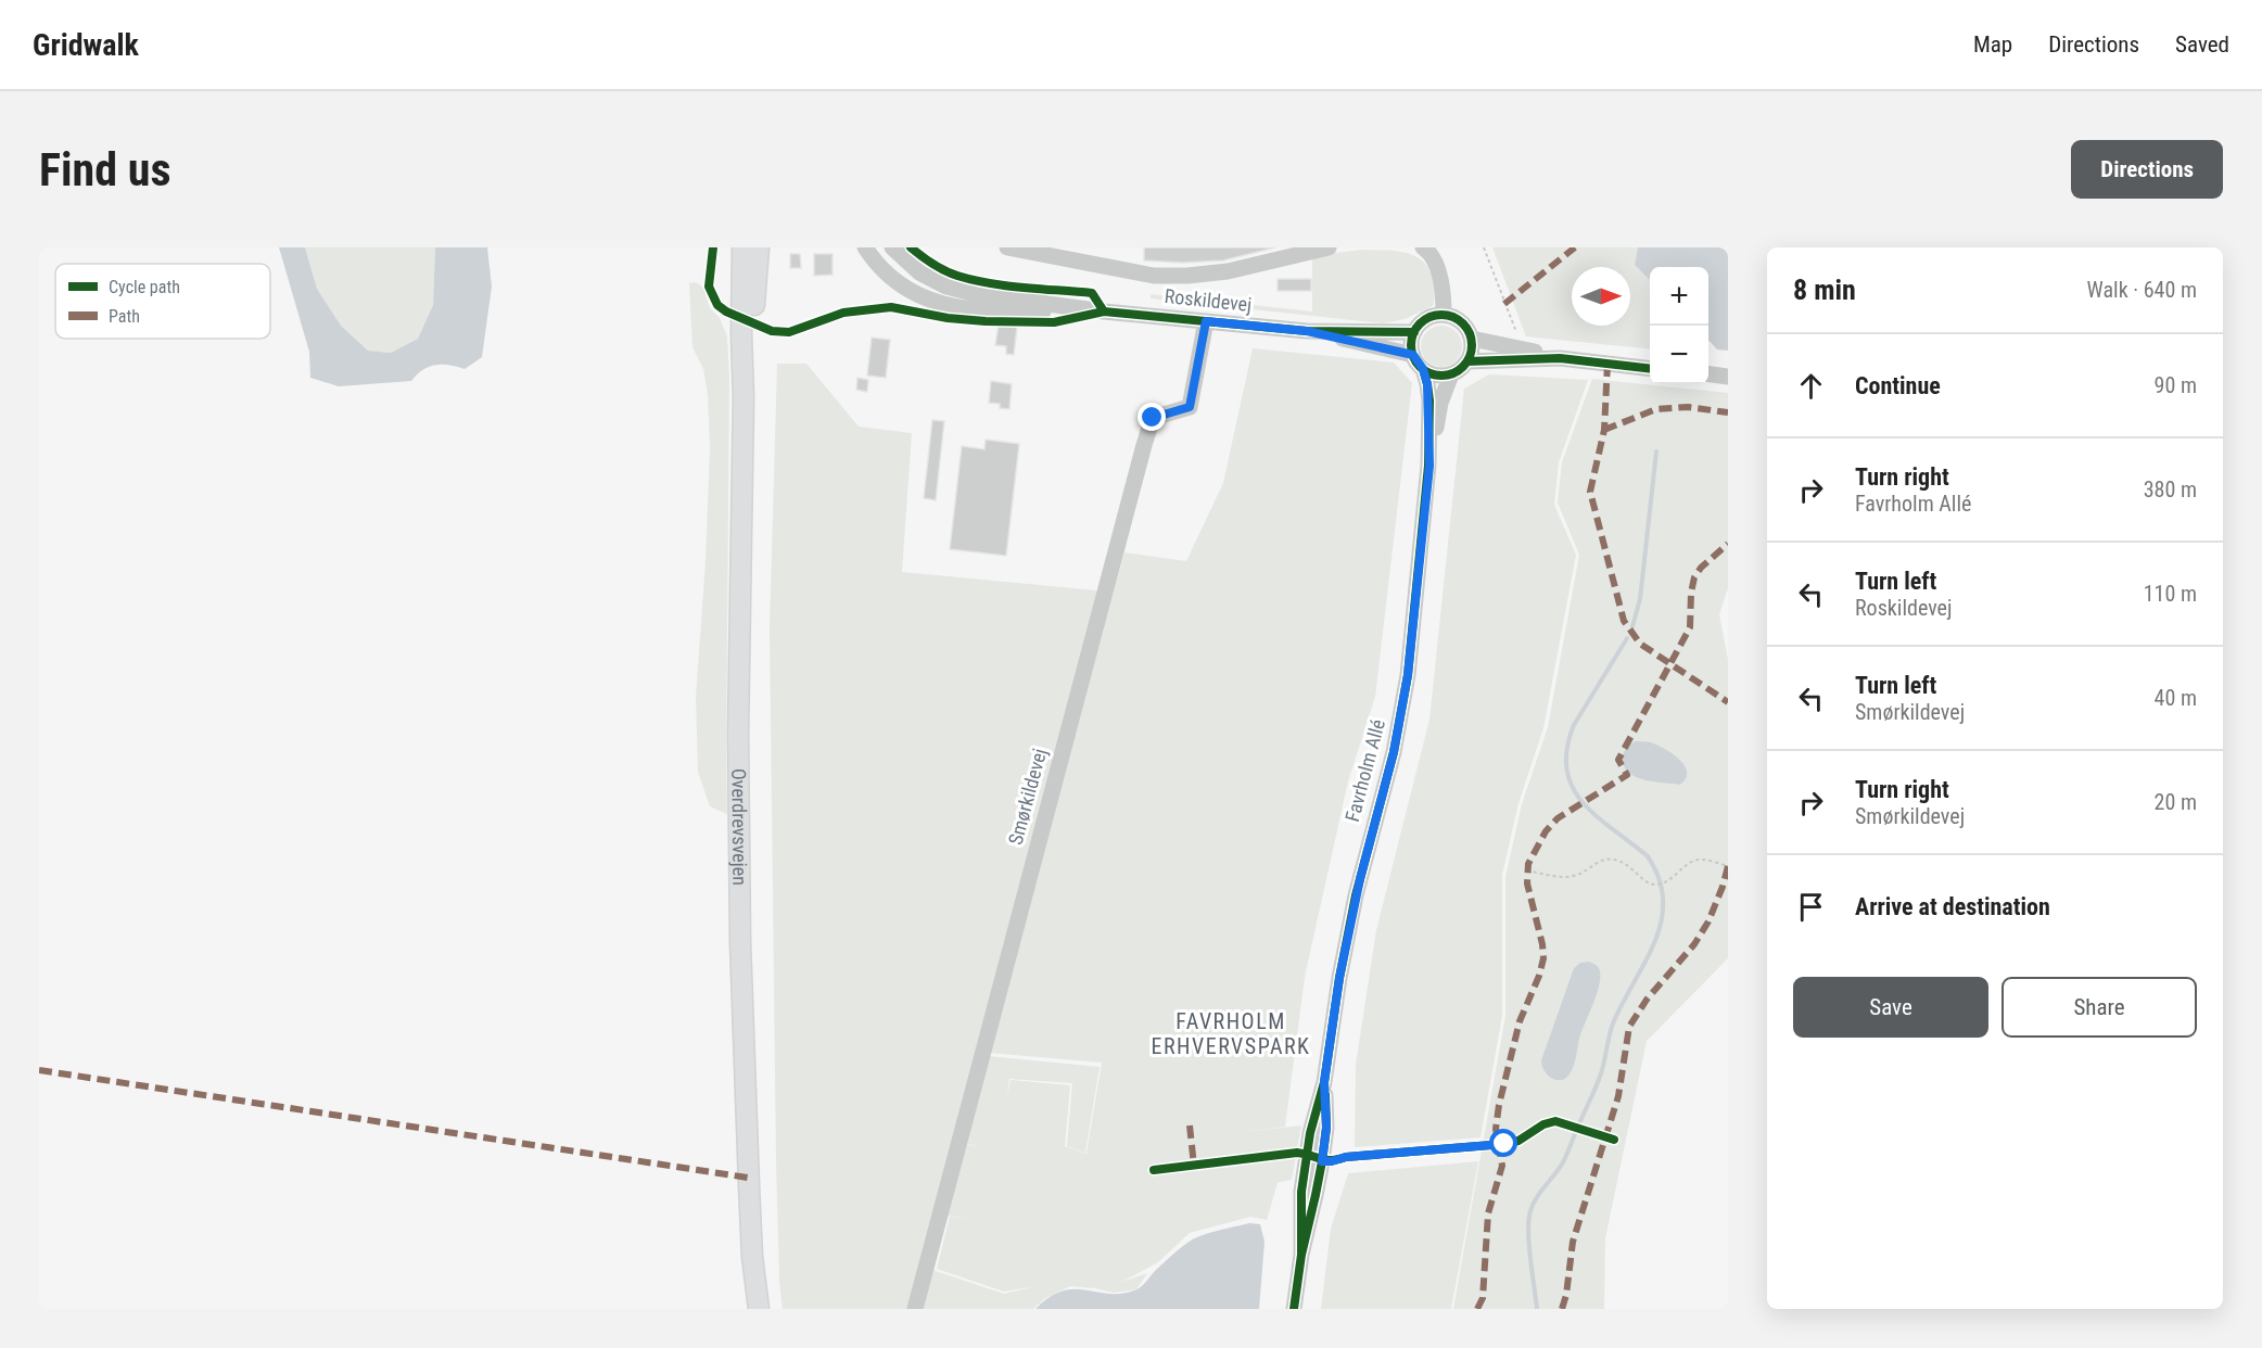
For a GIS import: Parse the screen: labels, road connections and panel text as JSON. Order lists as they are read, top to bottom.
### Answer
{
  "streets": {
    "main road": ["Overdrevsvejen"],
    "street": ["Roskildevej", "Favrholm Allé", "Smørkildevej"]
  },
  "crossings": [
    ["Roskildevej", "Favrholm Allé"],
    ["Roskildevej", "Smørkildevej"]
  ],
  "districts": ["FAVRHOLM ERHVERVSPARK"],
  "legend": ["Cycle path", "Path"],
  "north": "right",
  "page": {
    "header": "Gridwalk",
    "nav": ["Map", "Directions", "Saved"],
    "buttons": [
      "Directions",
      ["Save", "Share"]
    ],
    "title": "Find us",
    "heading": ["8 min", "Walk · 640 m"],
    "map_buttons": ["+", "−"],
    "list": [
      ["Continue", "90 m"],
      ["Turn right", "Favrholm Allé", "380 m"],
      ["Turn left", "Roskildevej", "110 m"],
      ["Turn left", "Smørkildevej", "40 m"],
      ["Turn right", "Smørkildevej", "20 m"],
      "Arrive at destination"
    ]
  }
}
